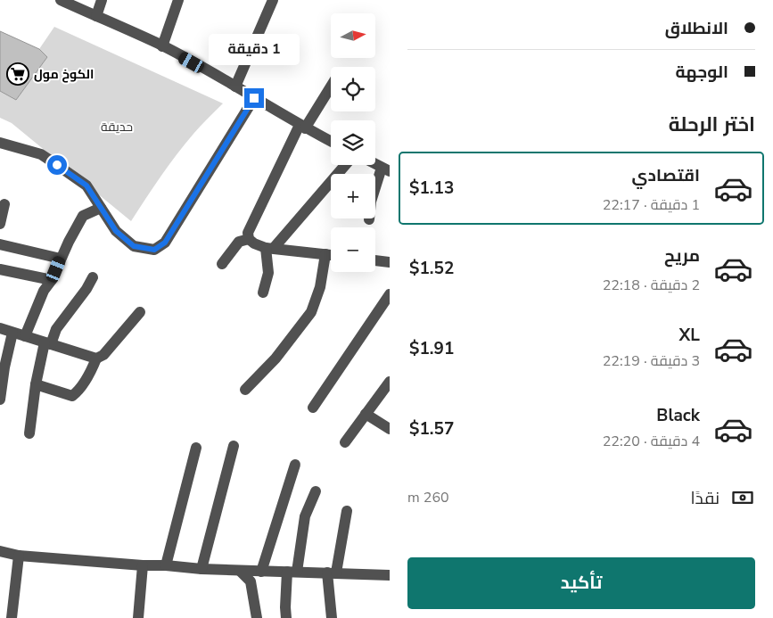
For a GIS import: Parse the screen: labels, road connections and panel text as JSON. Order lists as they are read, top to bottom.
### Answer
{
  "parks": ["حديقة"],
  "places": {
    "supermarket": ["الكوخ مول"]
  },
  "north": "right",
  "page": {
    "banner": ["الانطلاق", "الوجهة"],
    "map_buttons": ["+", "−"],
    "bubble": "1 دقيقة",
    "heading": "اختر الرحلة",
    "list": [
      {
        "name": "اقتصادي",
        "note": "1 دقيقة · 22:17",
        "value": "$1.13"
      },
      {
        "name": "مريح",
        "note": "2 دقيقة · 22:18",
        "value": "$1.52"
      },
      {
        "name": "XL",
        "note": "3 دقيقة · 22:19",
        "value": "$1.91"
      },
      {
        "name": "Black",
        "note": "4 دقيقة · 22:20",
        "value": "$1.57"
      }
    ],
    "pay": ["نقدًا", "260 m"],
    "buttons": "تأكيد"
  }
}
